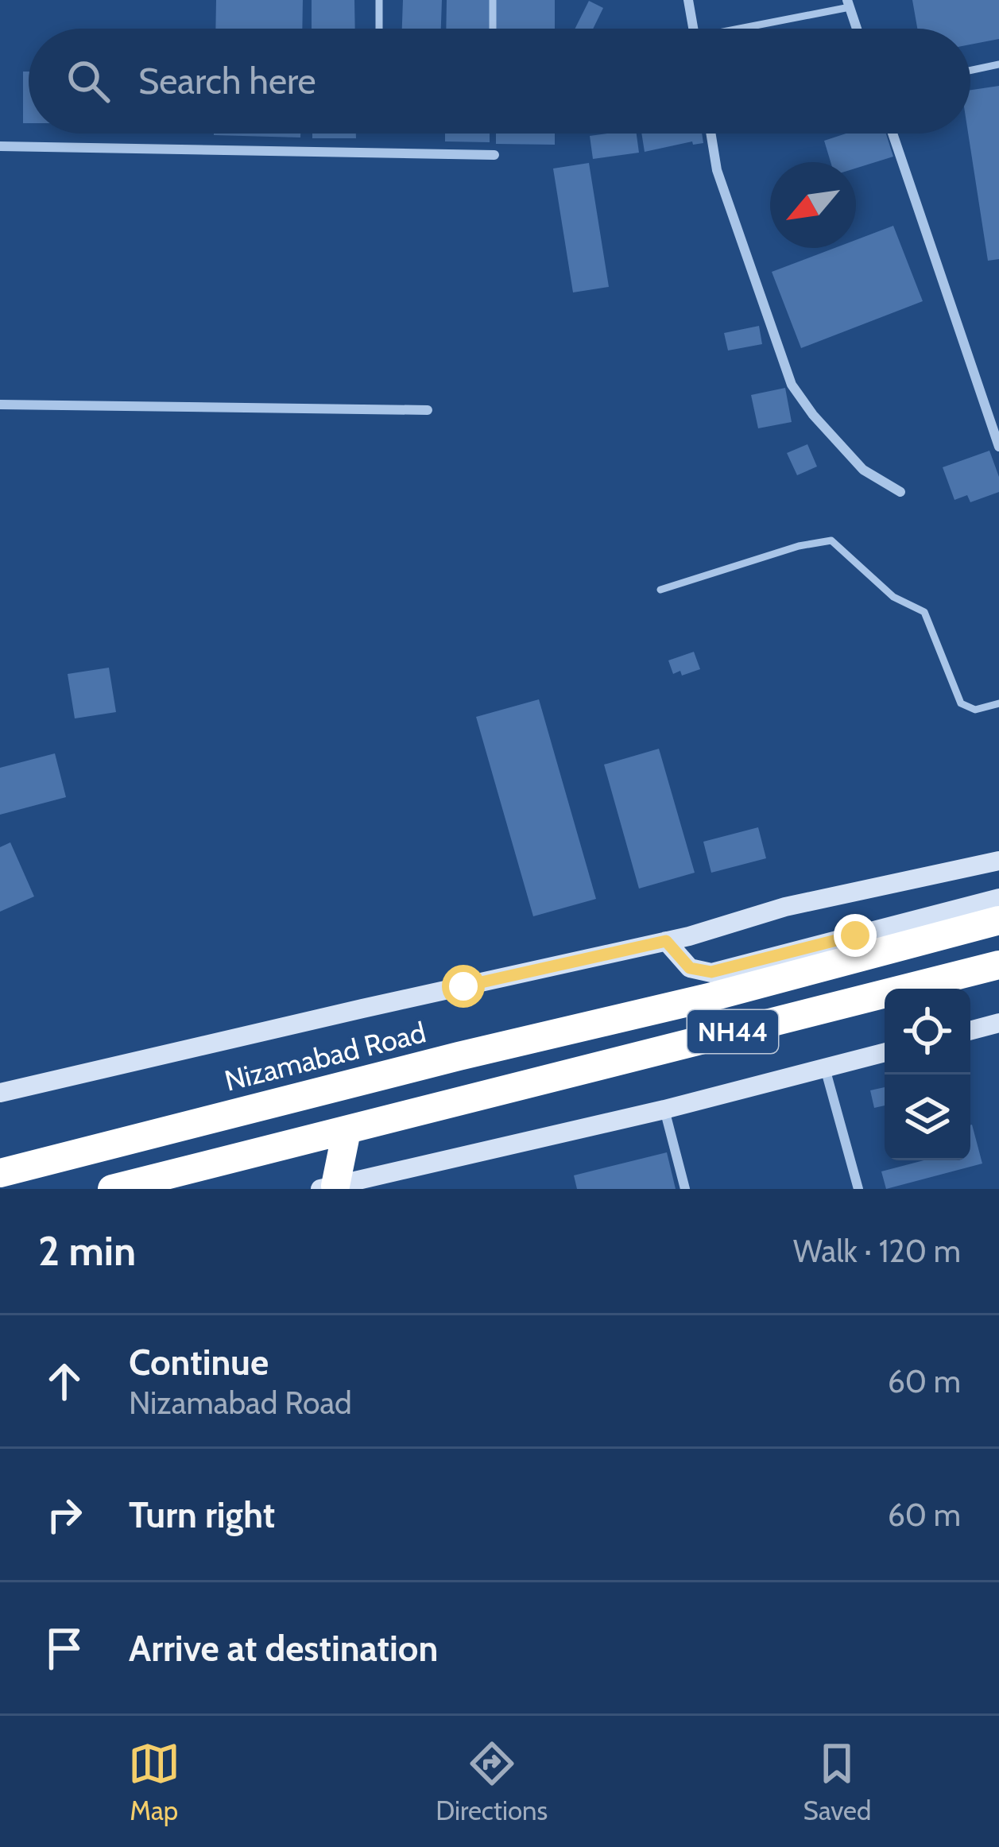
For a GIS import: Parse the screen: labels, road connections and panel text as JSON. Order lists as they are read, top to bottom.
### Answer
{
  "streets": {
    "highway": ["NH44", "Nizamabad Road"]
  },
  "north": "bottom left",
  "page": {
    "search": "Search here",
    "heading": ["2 min", "Walk · 120 m"],
    "list": [
      ["Continue", "Nizamabad Road", "60 m"],
      ["Turn right", "60 m"],
      "Arrive at destination"
    ],
    "nav": ["Map", "Directions", "Saved"]
  }
}
